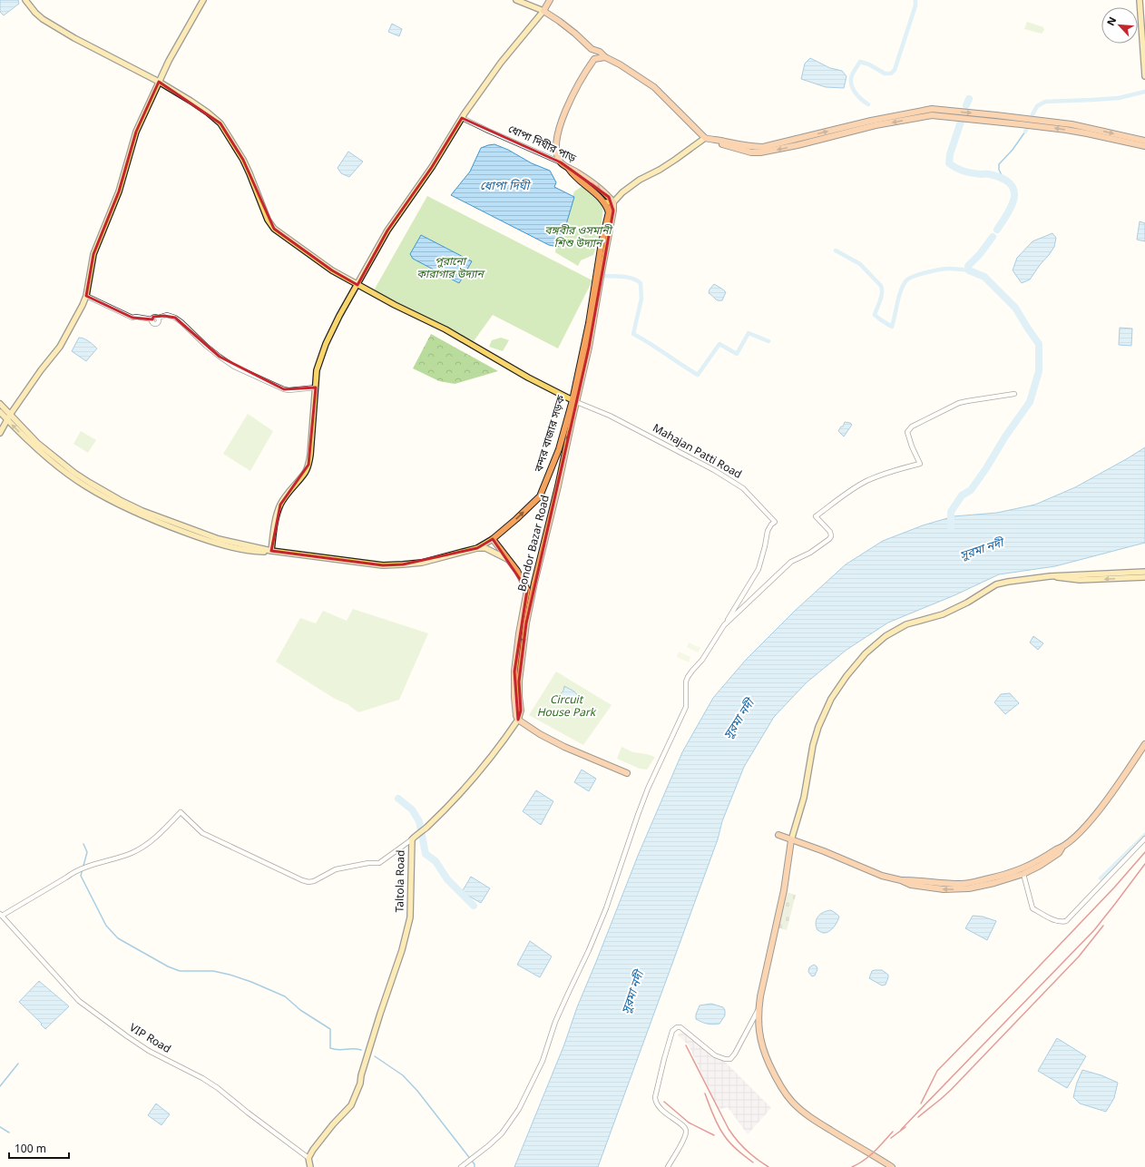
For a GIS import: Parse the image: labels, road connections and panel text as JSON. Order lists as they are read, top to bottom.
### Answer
{
  "streets": {
    "highway": ["ধোপা দিঘীর পাড়", "বন্দর বাজার সড়ক", "Bondor Bazar Road"],
    "main road": ["Taltola Road"],
    "street": ["Mahajan Patti Road", "VIP Road"]
  },
  "crossings": [
    ["ধোপা দিঘীর পাড়", "বন্দর বাজার সড়ক"],
    ["ধোপা দিঘীর পাড়", "Bondor Bazar Road"],
    ["বন্দর বাজার সড়ক", "Mahajan Patti Road"],
    ["বন্দর বাজার সড়ক", "Bondor Bazar Road"],
    ["Mahajan Patti Road", "Bondor Bazar Road"],
    ["Bondor Bazar Road", "Taltola Road"],
    ["Taltola Road", "VIP Road"]
  ],
  "water": ["ধোপা দিঘী", "সুরমা নদী"],
  "parks": ["বঙ্গবীর ওসমানী শিশু উদ্যান", "পুরানো কারাগার উদ্যান", "Circuit House Park"],
  "scale_bar": "100 m",
  "north": "top left"
}
